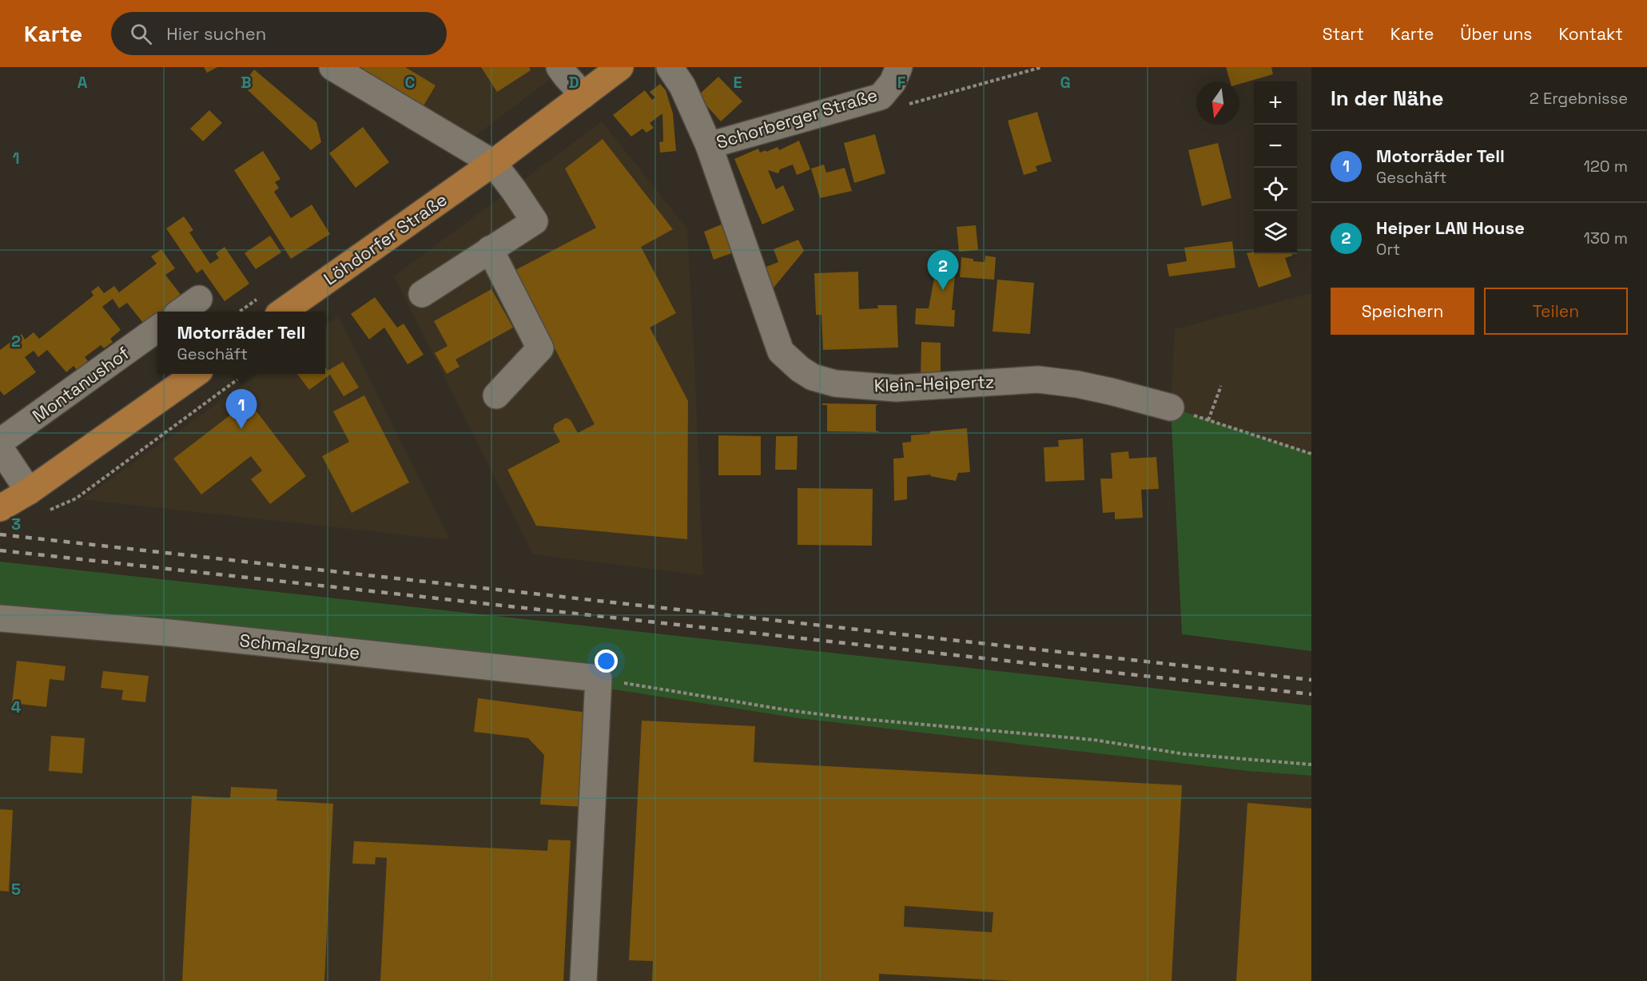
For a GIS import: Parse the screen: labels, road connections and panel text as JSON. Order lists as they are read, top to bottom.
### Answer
{
  "streets": {
    "main road": ["Löhdorfer Straße"],
    "street": [
      "Schorberger Straße",
      "Klein-Heipertz",
      "Montanushof",
      "Schmalzgrube"
    ]
  },
  "crossings": [
    ["Schorberger Straße", "Klein-Heipertz"]
  ],
  "north": "bottom",
  "page": {
    "header": "Karte",
    "search": "Hier suchen",
    "nav": [
      "Start",
      "Karte",
      "Über uns",
      "Kontakt"
    ],
    "heading": ["In der Nähe", "2 Ergebnisse"],
    "map_buttons": ["+", "−"],
    "list": [
      {
        "mark": "1",
        "name": "Motorräder Tell",
        "note": "Geschäft",
        "value": "120 m"
      },
      {
        "mark": "2",
        "name": "Heiper LAN House",
        "note": "Ort",
        "value": "130 m"
      }
    ],
    "pins": ["2", "1"],
    "buttons": ["Speichern", "Teilen"],
    "popup": ["Motorräder Tell", "Geschäft"]
  },
  "grid": {
    "columns": [
      "A",
      "B",
      "C",
      "D",
      "E",
      "F",
      "G"
    ],
    "rows": [
      "1",
      "2",
      "3",
      "4",
      "5"
    ]
  }
}
